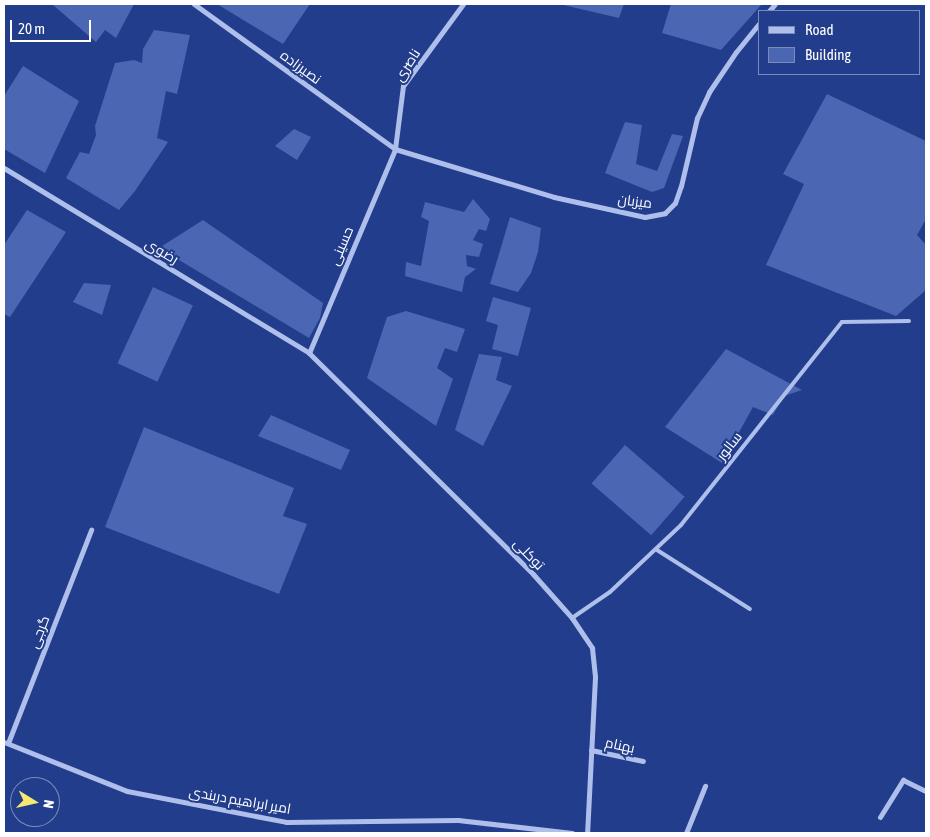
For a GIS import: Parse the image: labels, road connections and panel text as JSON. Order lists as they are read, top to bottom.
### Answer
{
  "streets": {
    "street": [
      "ناصری",
      "نصیرزاده",
      "میزبان",
      "حسینی",
      "رضوى",
      "توکلی",
      "گرجی",
      "بهنام",
      "امیر ابراهیم دربندی"
    ],
    "lane": ["سالور"]
  },
  "crossings": [
    ["ناصری", "نصیرزاده"],
    ["ناصری", "میزبان"],
    ["ناصری", "حسینی"],
    ["نصیرزاده", "میزبان"],
    ["نصیرزاده", "حسینی"],
    ["میزبان", "حسینی"],
    ["حسینی", "رضوى"],
    ["حسینی", "توکلی"],
    ["رضوى", "توکلی"],
    ["سالور", "توکلی"],
    ["توکلی", "بهنام"],
    ["گرجی", "امیر ابراهیم دربندی"]
  ],
  "legend": ["Road", "Building"],
  "scale_bar": "20 m",
  "north": "right"
}
